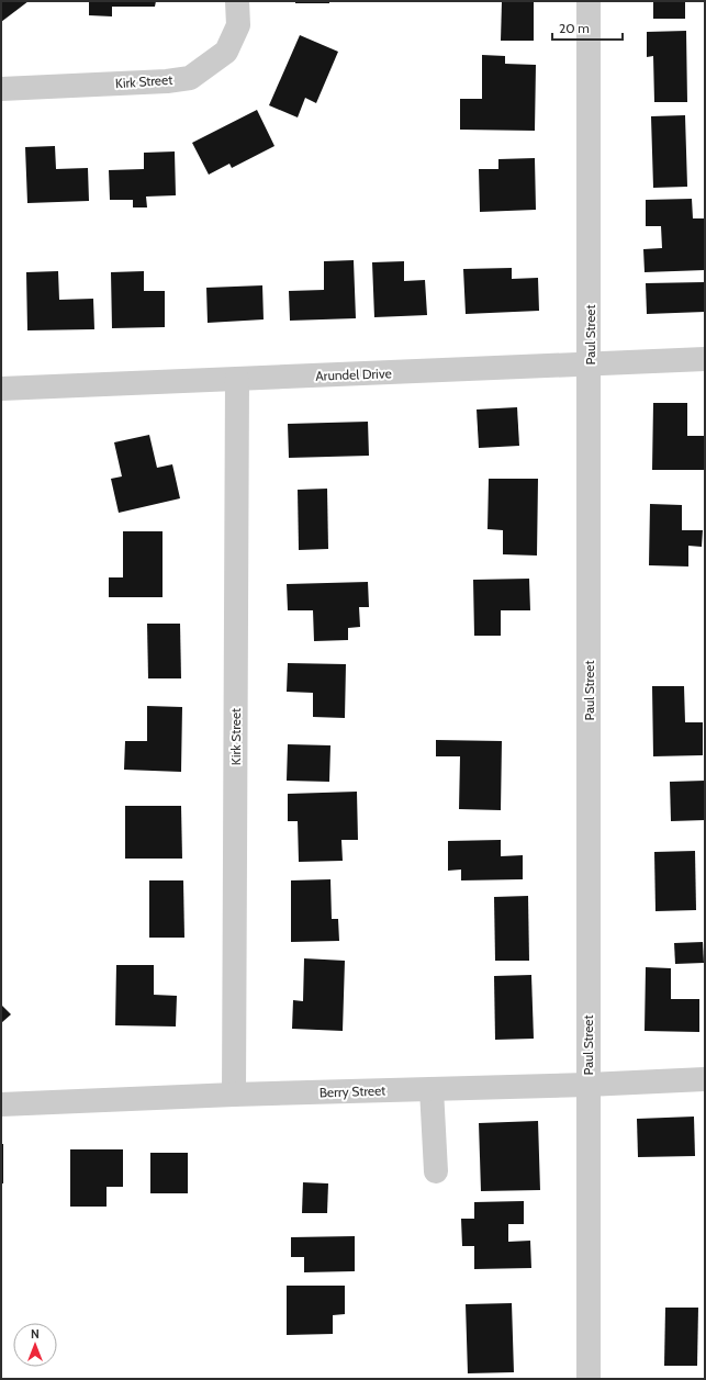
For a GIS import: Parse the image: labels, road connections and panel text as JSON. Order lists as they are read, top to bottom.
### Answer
{
  "streets": {
    "street": [
      "Kirk Street",
      "Paul Street",
      "Arundel Drive",
      "Berry Street"
    ]
  },
  "crossings": [
    ["Kirk Street", "Arundel Drive"],
    ["Kirk Street", "Berry Street"],
    ["Paul Street", "Arundel Drive"],
    ["Paul Street", "Berry Street"]
  ],
  "scale_bar": "20 m",
  "north": "top"
}
